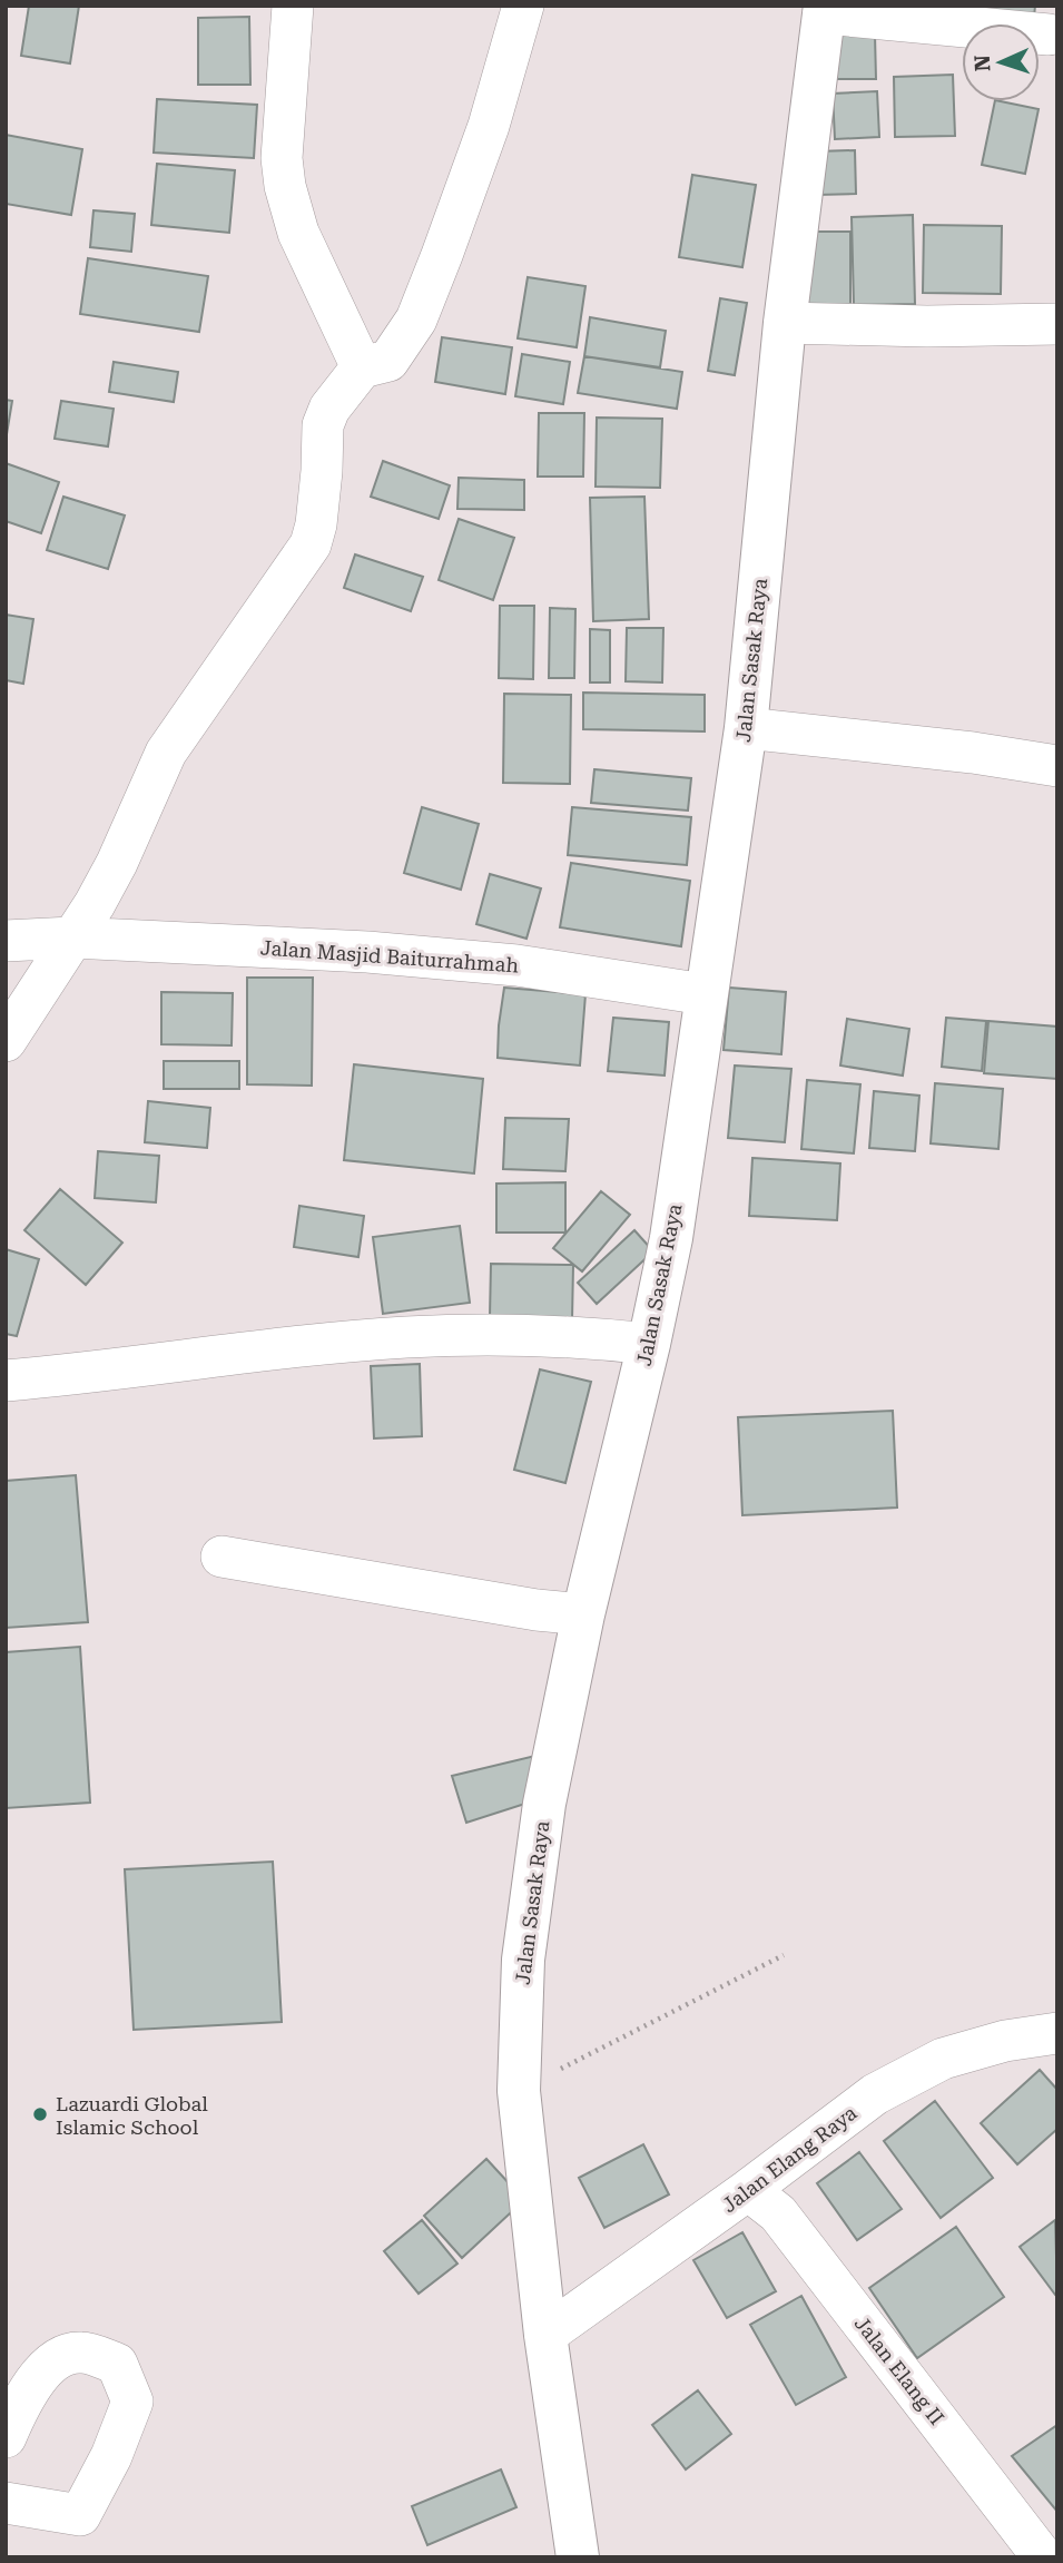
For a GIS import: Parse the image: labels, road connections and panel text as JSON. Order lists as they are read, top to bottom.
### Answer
{
  "streets": {
    "street": [
      "Jalan Sasak Raya",
      "Jalan Masjid Baiturrahmah",
      "Jalan Elang Raya",
      "Jalan Elang II"
    ]
  },
  "crossings": [
    ["Jalan Sasak Raya", "Jalan Masjid Baiturrahmah"],
    ["Jalan Sasak Raya", "Jalan Elang Raya"],
    ["Jalan Elang Raya", "Jalan Elang II"]
  ],
  "places": ["Lazuardi Global Islamic School"],
  "north": "left"
}
